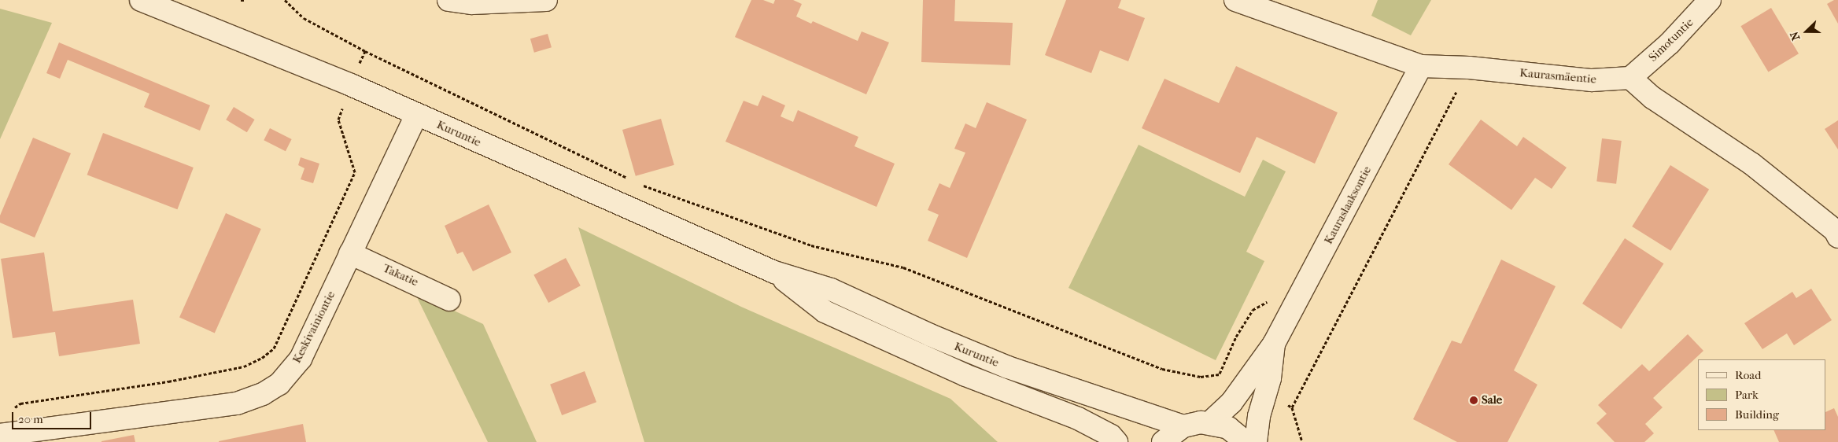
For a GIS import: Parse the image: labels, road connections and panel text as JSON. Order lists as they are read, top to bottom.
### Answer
{
  "streets": {
    "street": [
      "Simotuntie",
      "Kaurasmäentie",
      "Kuruntie",
      "Kauraslaaksontie",
      "Takatie",
      "Keskivainiontie"
    ]
  },
  "crossings": [
    ["Simotuntie", "Kaurasmäentie"],
    ["Kaurasmäentie", "Kauraslaaksontie"],
    ["Kuruntie", "Keskivainiontie"],
    ["Takatie", "Keskivainiontie"]
  ],
  "places": ["Sale"],
  "legend": ["Road", "Park", "Building"],
  "scale_bar": "20 m",
  "north": "left"
}
